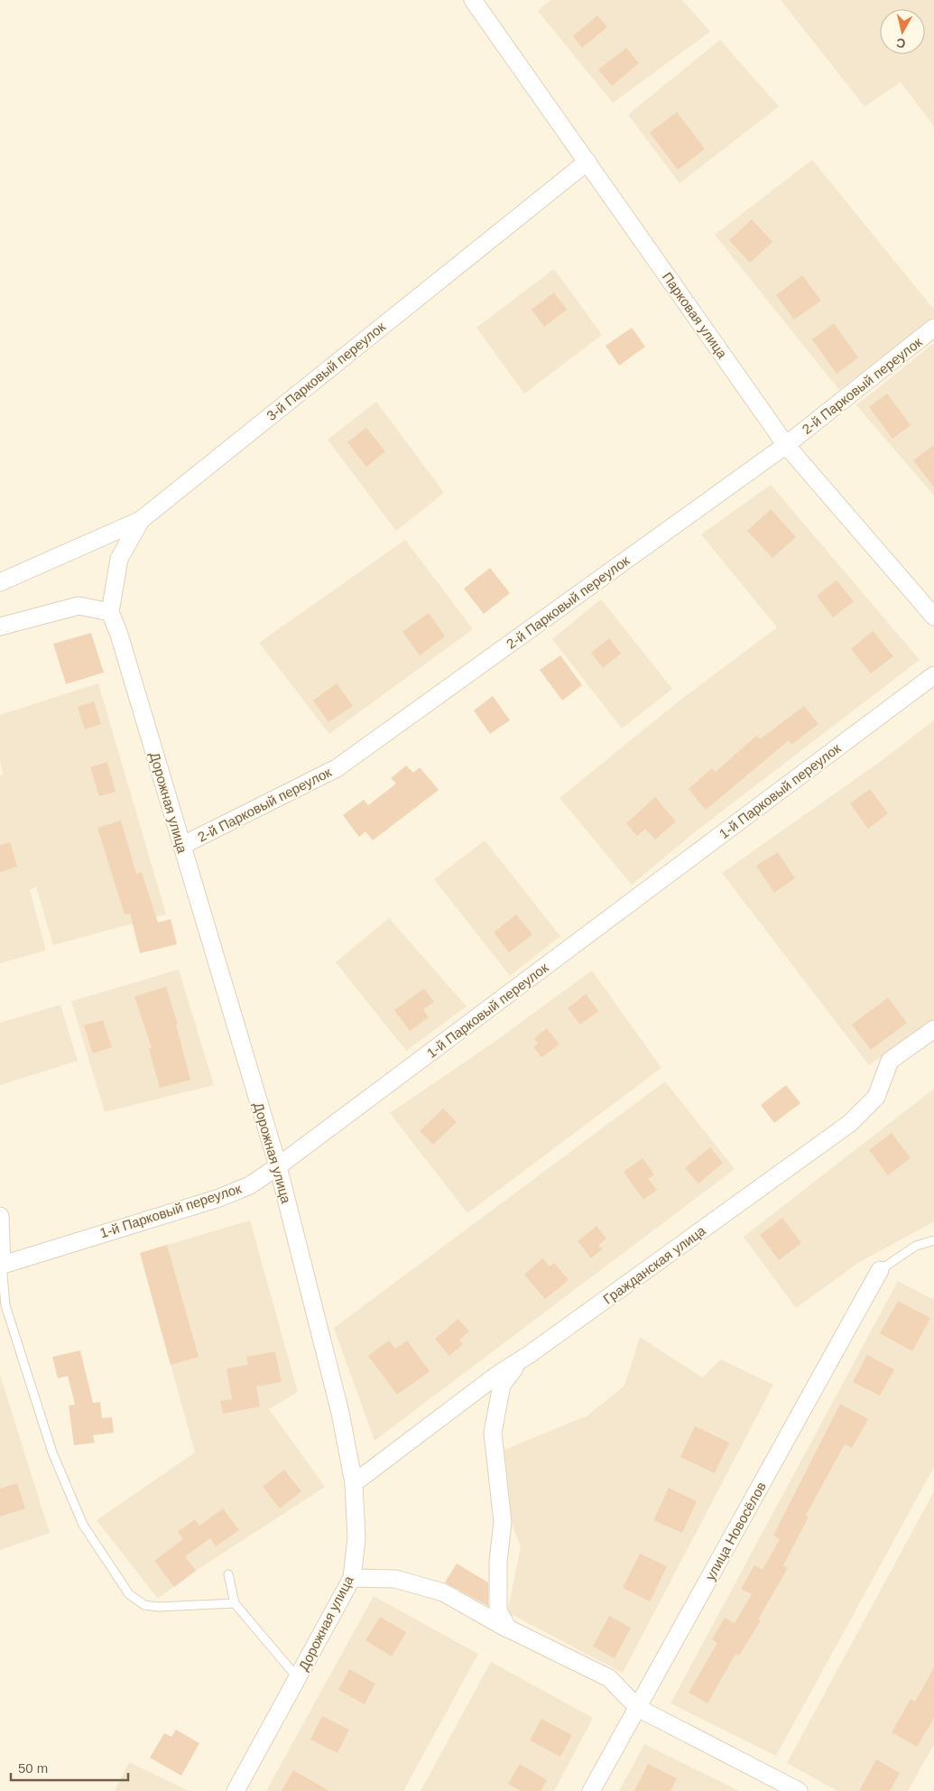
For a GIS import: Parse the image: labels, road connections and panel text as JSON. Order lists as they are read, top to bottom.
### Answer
{
  "streets": {
    "street": [
      "Парковая улица",
      "3-й Парковый переулок",
      "2-й Парковый переулок",
      "1-й Парковый переулок",
      "Дорожная улица",
      "Гражданская улица",
      "улица Новосёлов"
    ]
  },
  "crossings": [
    ["Парковая улица", "3-й Парковый переулок"],
    ["Парковая улица", "2-й Парковый переулок"],
    ["3-й Парковый переулок", "Дорожная улица"],
    ["2-й Парковый переулок", "Дорожная улица"],
    ["1-й Парковый переулок", "Дорожная улица"],
    ["Дорожная улица", "Гражданская улица"]
  ],
  "scale_bar": "50 m",
  "north": "bottom"
}
